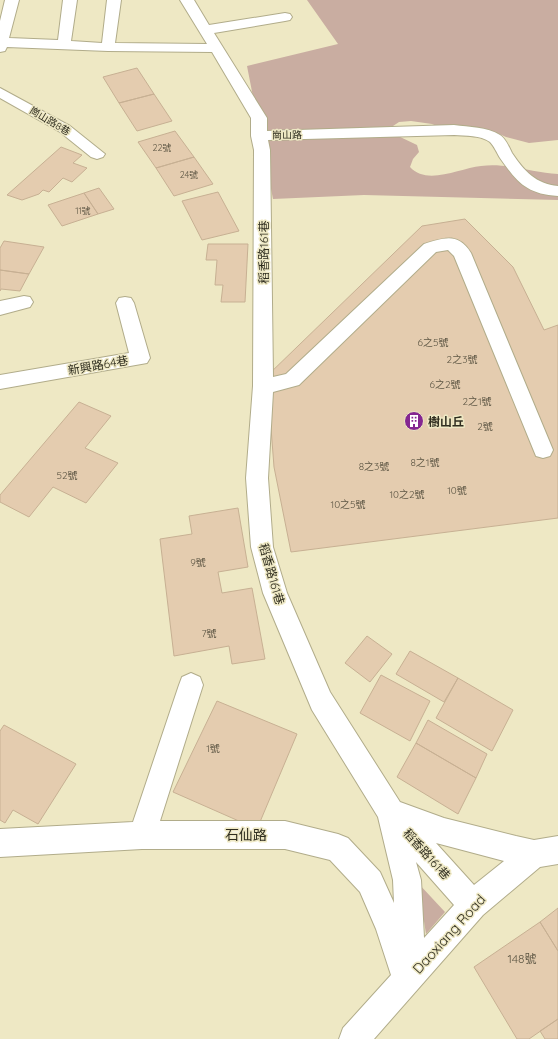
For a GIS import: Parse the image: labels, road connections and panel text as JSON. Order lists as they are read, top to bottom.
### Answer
{
  "streets": {
    "street": [
      "崗山路8巷",
      "崗山路",
      "稻香路161巷",
      "新興路64巷",
      "石仙路",
      "Daoxiang Road"
    ]
  },
  "crossings": [
    ["崗山路", "稻香路161巷"],
    ["稻香路161巷", "Daoxiang Road"],
    ["石仙路", "Daoxiang Road"]
  ],
  "places": {
    "building": ["樹山丘"]
  },
  "house_numbers": [
    "22號",
    "24號",
    "11號",
    "6之5號",
    "2之3號",
    "6之2號",
    "2之1號",
    "2號",
    "8之1號",
    "8之3號",
    "52號",
    "10號",
    "10之2號",
    "10之5號",
    "9號",
    "7號",
    "1號",
    "148號"
  ]
}
